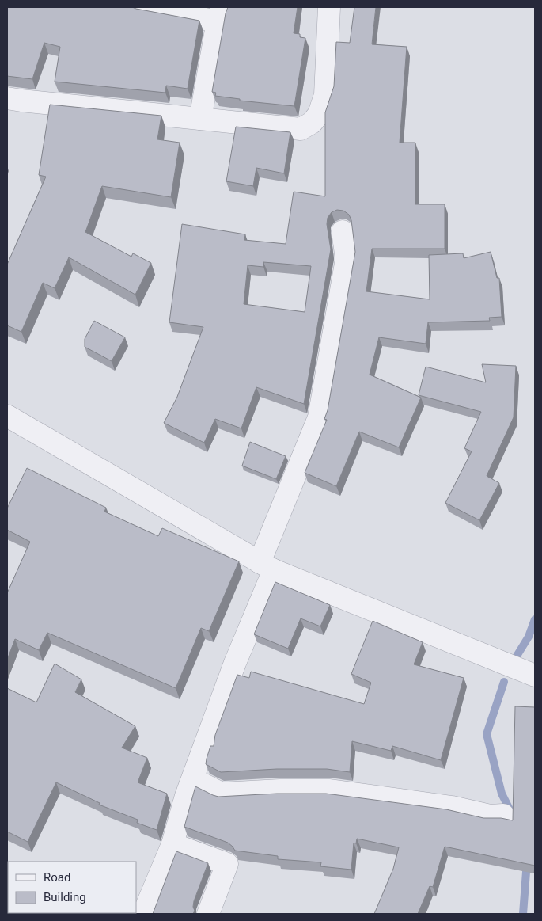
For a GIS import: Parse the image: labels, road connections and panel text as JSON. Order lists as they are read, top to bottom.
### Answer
{
  "legend": ["Road", "Building"]
}
